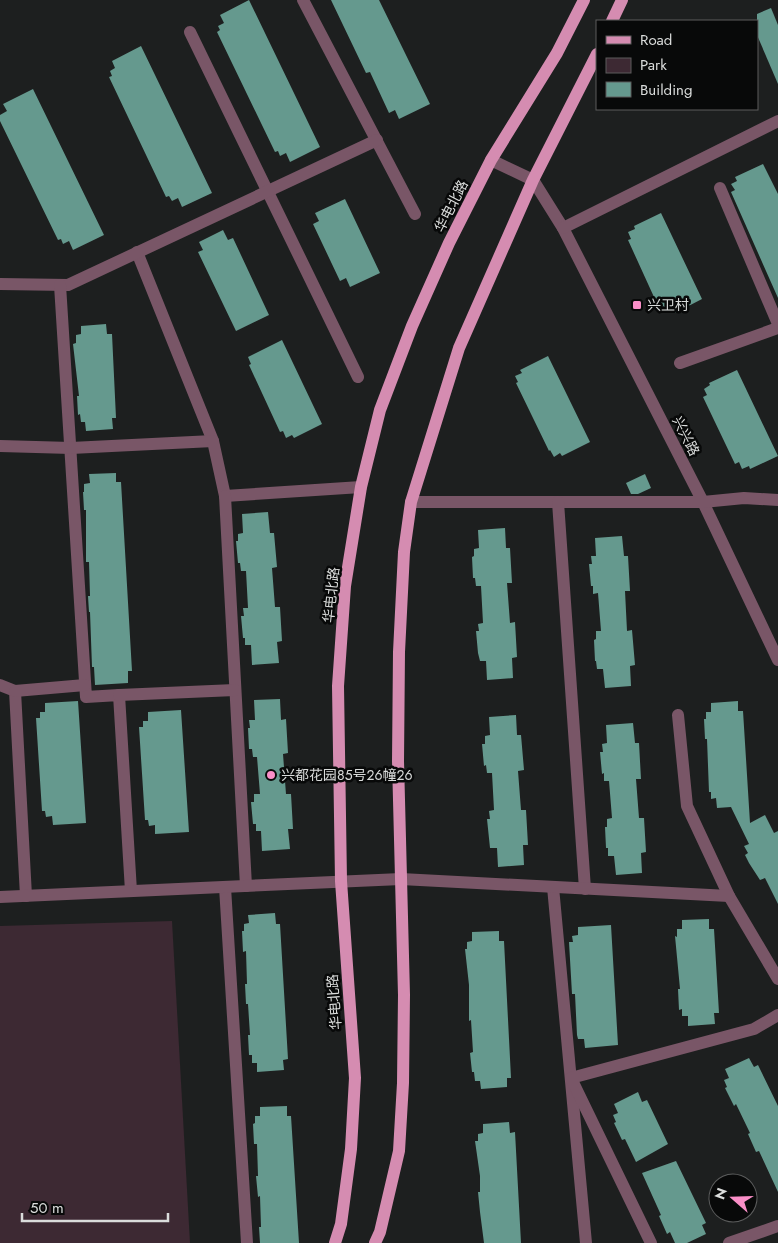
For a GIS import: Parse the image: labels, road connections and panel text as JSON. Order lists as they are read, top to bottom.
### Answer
{
  "streets": {
    "main road": ["华电北路"],
    "street": ["兴兴路"]
  },
  "places": {
    "transit": ["兴卫村"],
    "other": ["兴都花园85号26幢26"]
  },
  "legend": ["Road", "Park", "Building"],
  "scale_bar": "50 m",
  "north": "left"
}
